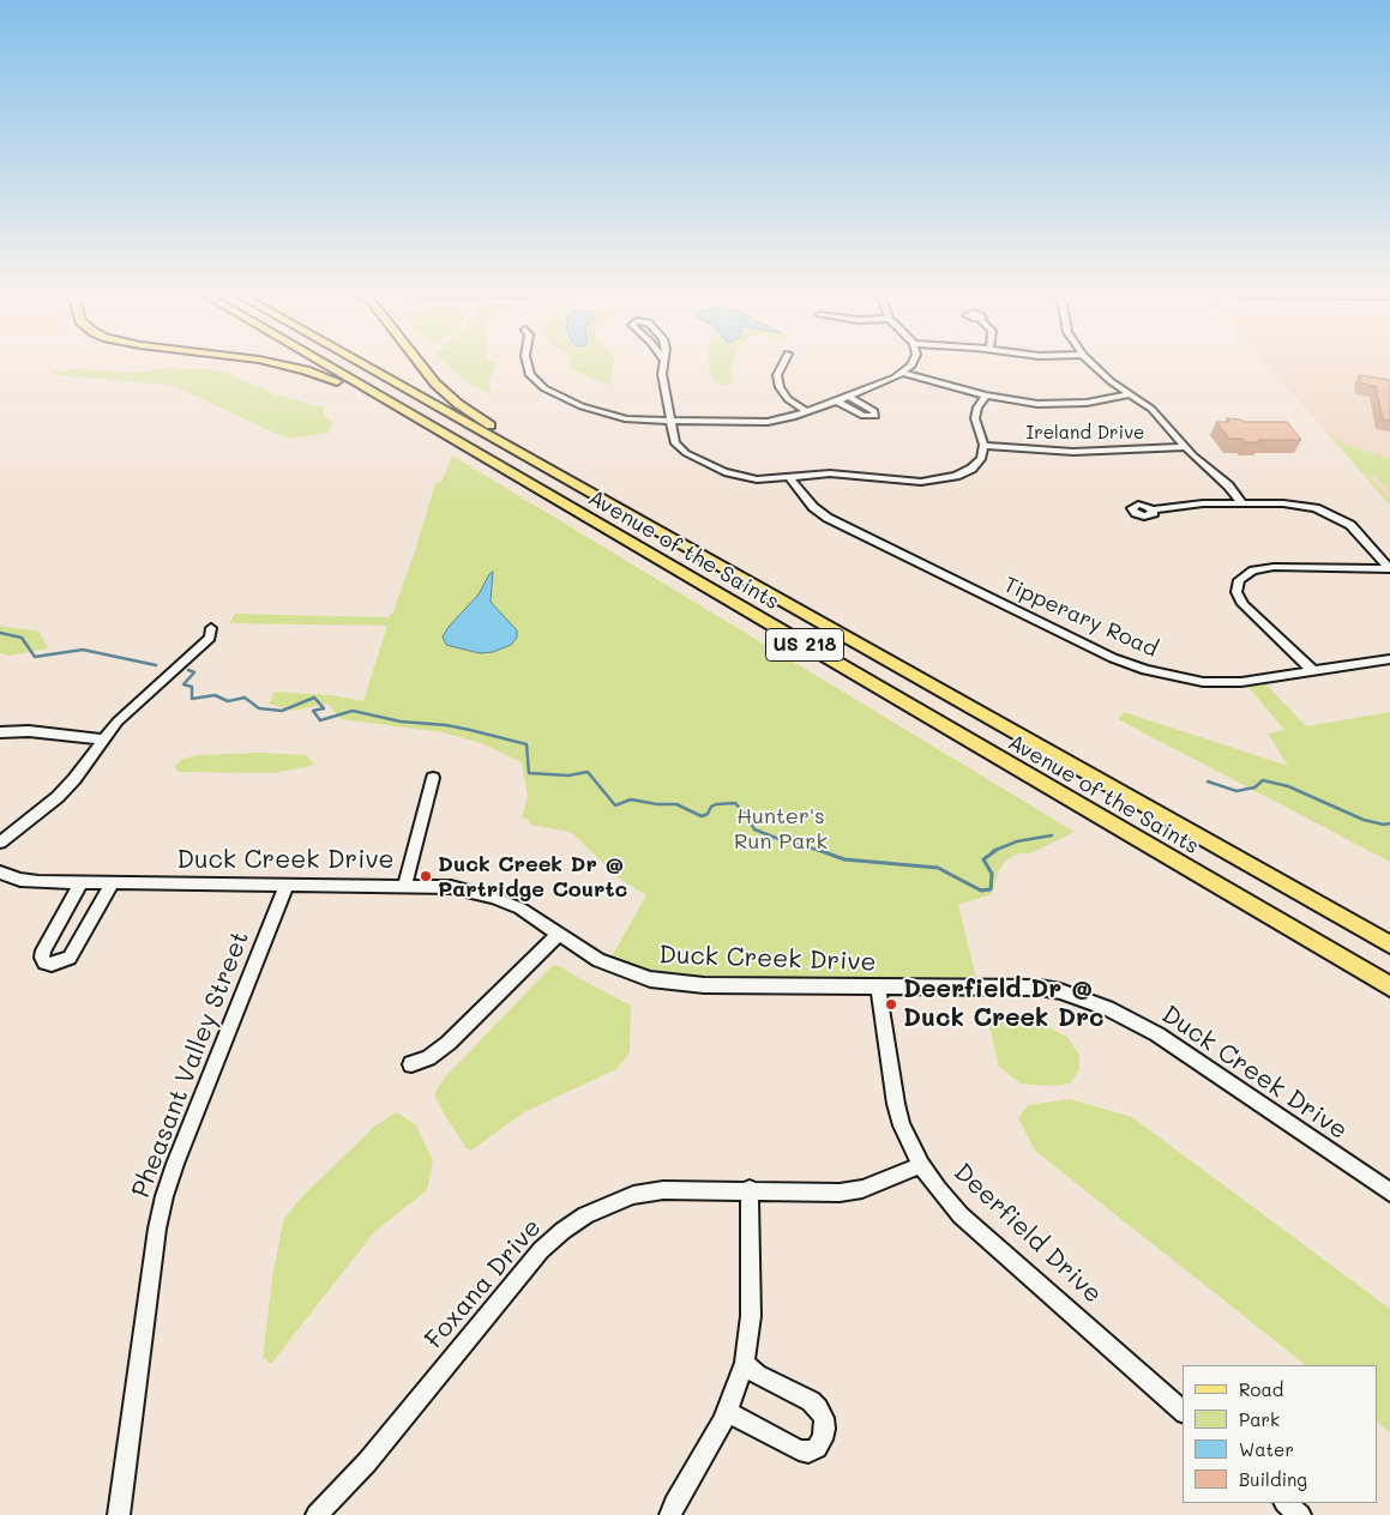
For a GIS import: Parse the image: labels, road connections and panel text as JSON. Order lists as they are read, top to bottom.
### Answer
{
  "streets": {
    "highway": ["Avenue of the Saints", "US 218"],
    "street": [
      "Ireland Drive",
      "Tipperary Road",
      "Duck Creek Drive",
      "Pheasant Valley Street",
      "Deerfield Drive",
      "Foxana Drive"
    ]
  },
  "crossings": [
    ["Duck Creek Drive", "Pheasant Valley Street"],
    ["Duck Creek Drive", "Deerfield Drive"],
    ["Deerfield Drive", "Foxana Drive"]
  ],
  "parks": ["Hunter's Run Park"],
  "places": ["Duck Creek Dr @ Partridge Courtc", "Deerfield Dr @ Duck Creek Drc"],
  "legend": [
    "Road",
    "Park",
    "Water",
    "Building"
  ]
}
